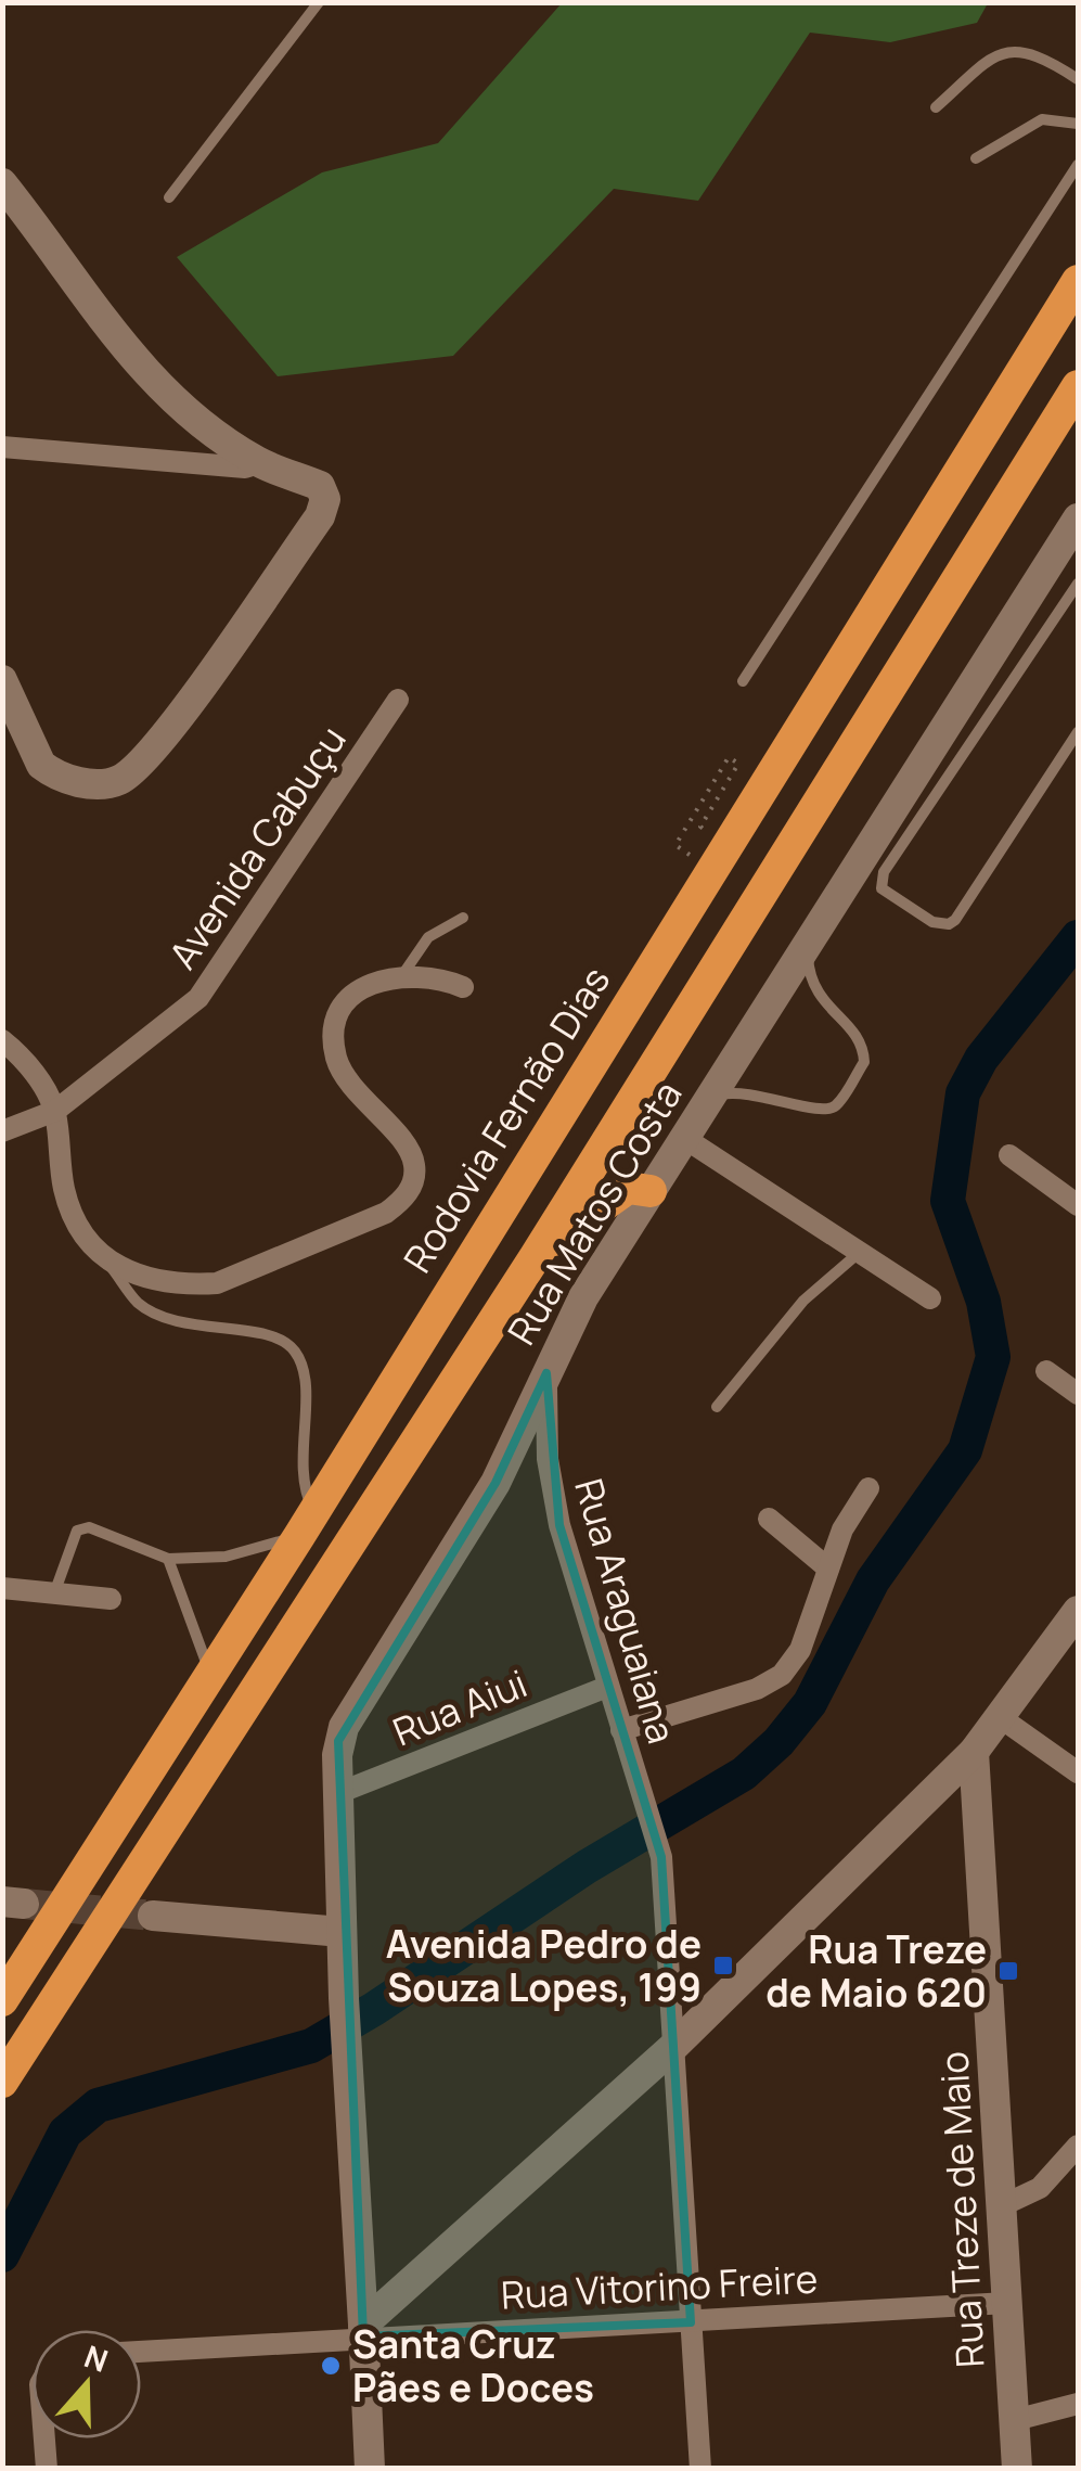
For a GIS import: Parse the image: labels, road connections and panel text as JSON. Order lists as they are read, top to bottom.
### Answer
{
  "streets": {
    "highway": ["Rodovia Fernão Dias"],
    "street": [
      "Avenida Cabuçu",
      "Rua Matos Costa",
      "Rua Araguaiana",
      "Rua Aiui",
      "Rua Treze de Maio",
      "Rua Vitorino Freire"
    ]
  },
  "crossings": [
    ["Rua Matos Costa", "Rua Araguaiana"],
    ["Rua Matos Costa", "Rua Aiui"],
    ["Rua Matos Costa", "Rua Vitorino Freire"],
    ["Rua Araguaiana", "Rua Aiui"],
    ["Rua Araguaiana", "Rua Vitorino Freire"],
    ["Rua Treze de Maio", "Rua Vitorino Freire"]
  ],
  "places": {
    "transit": ["Avenida Pedro de Souza Lopes, 199", "Rua Treze de Maio 620"],
    "other": ["Santa Cruz Pães e Doces"]
  },
  "north": "top"
}
